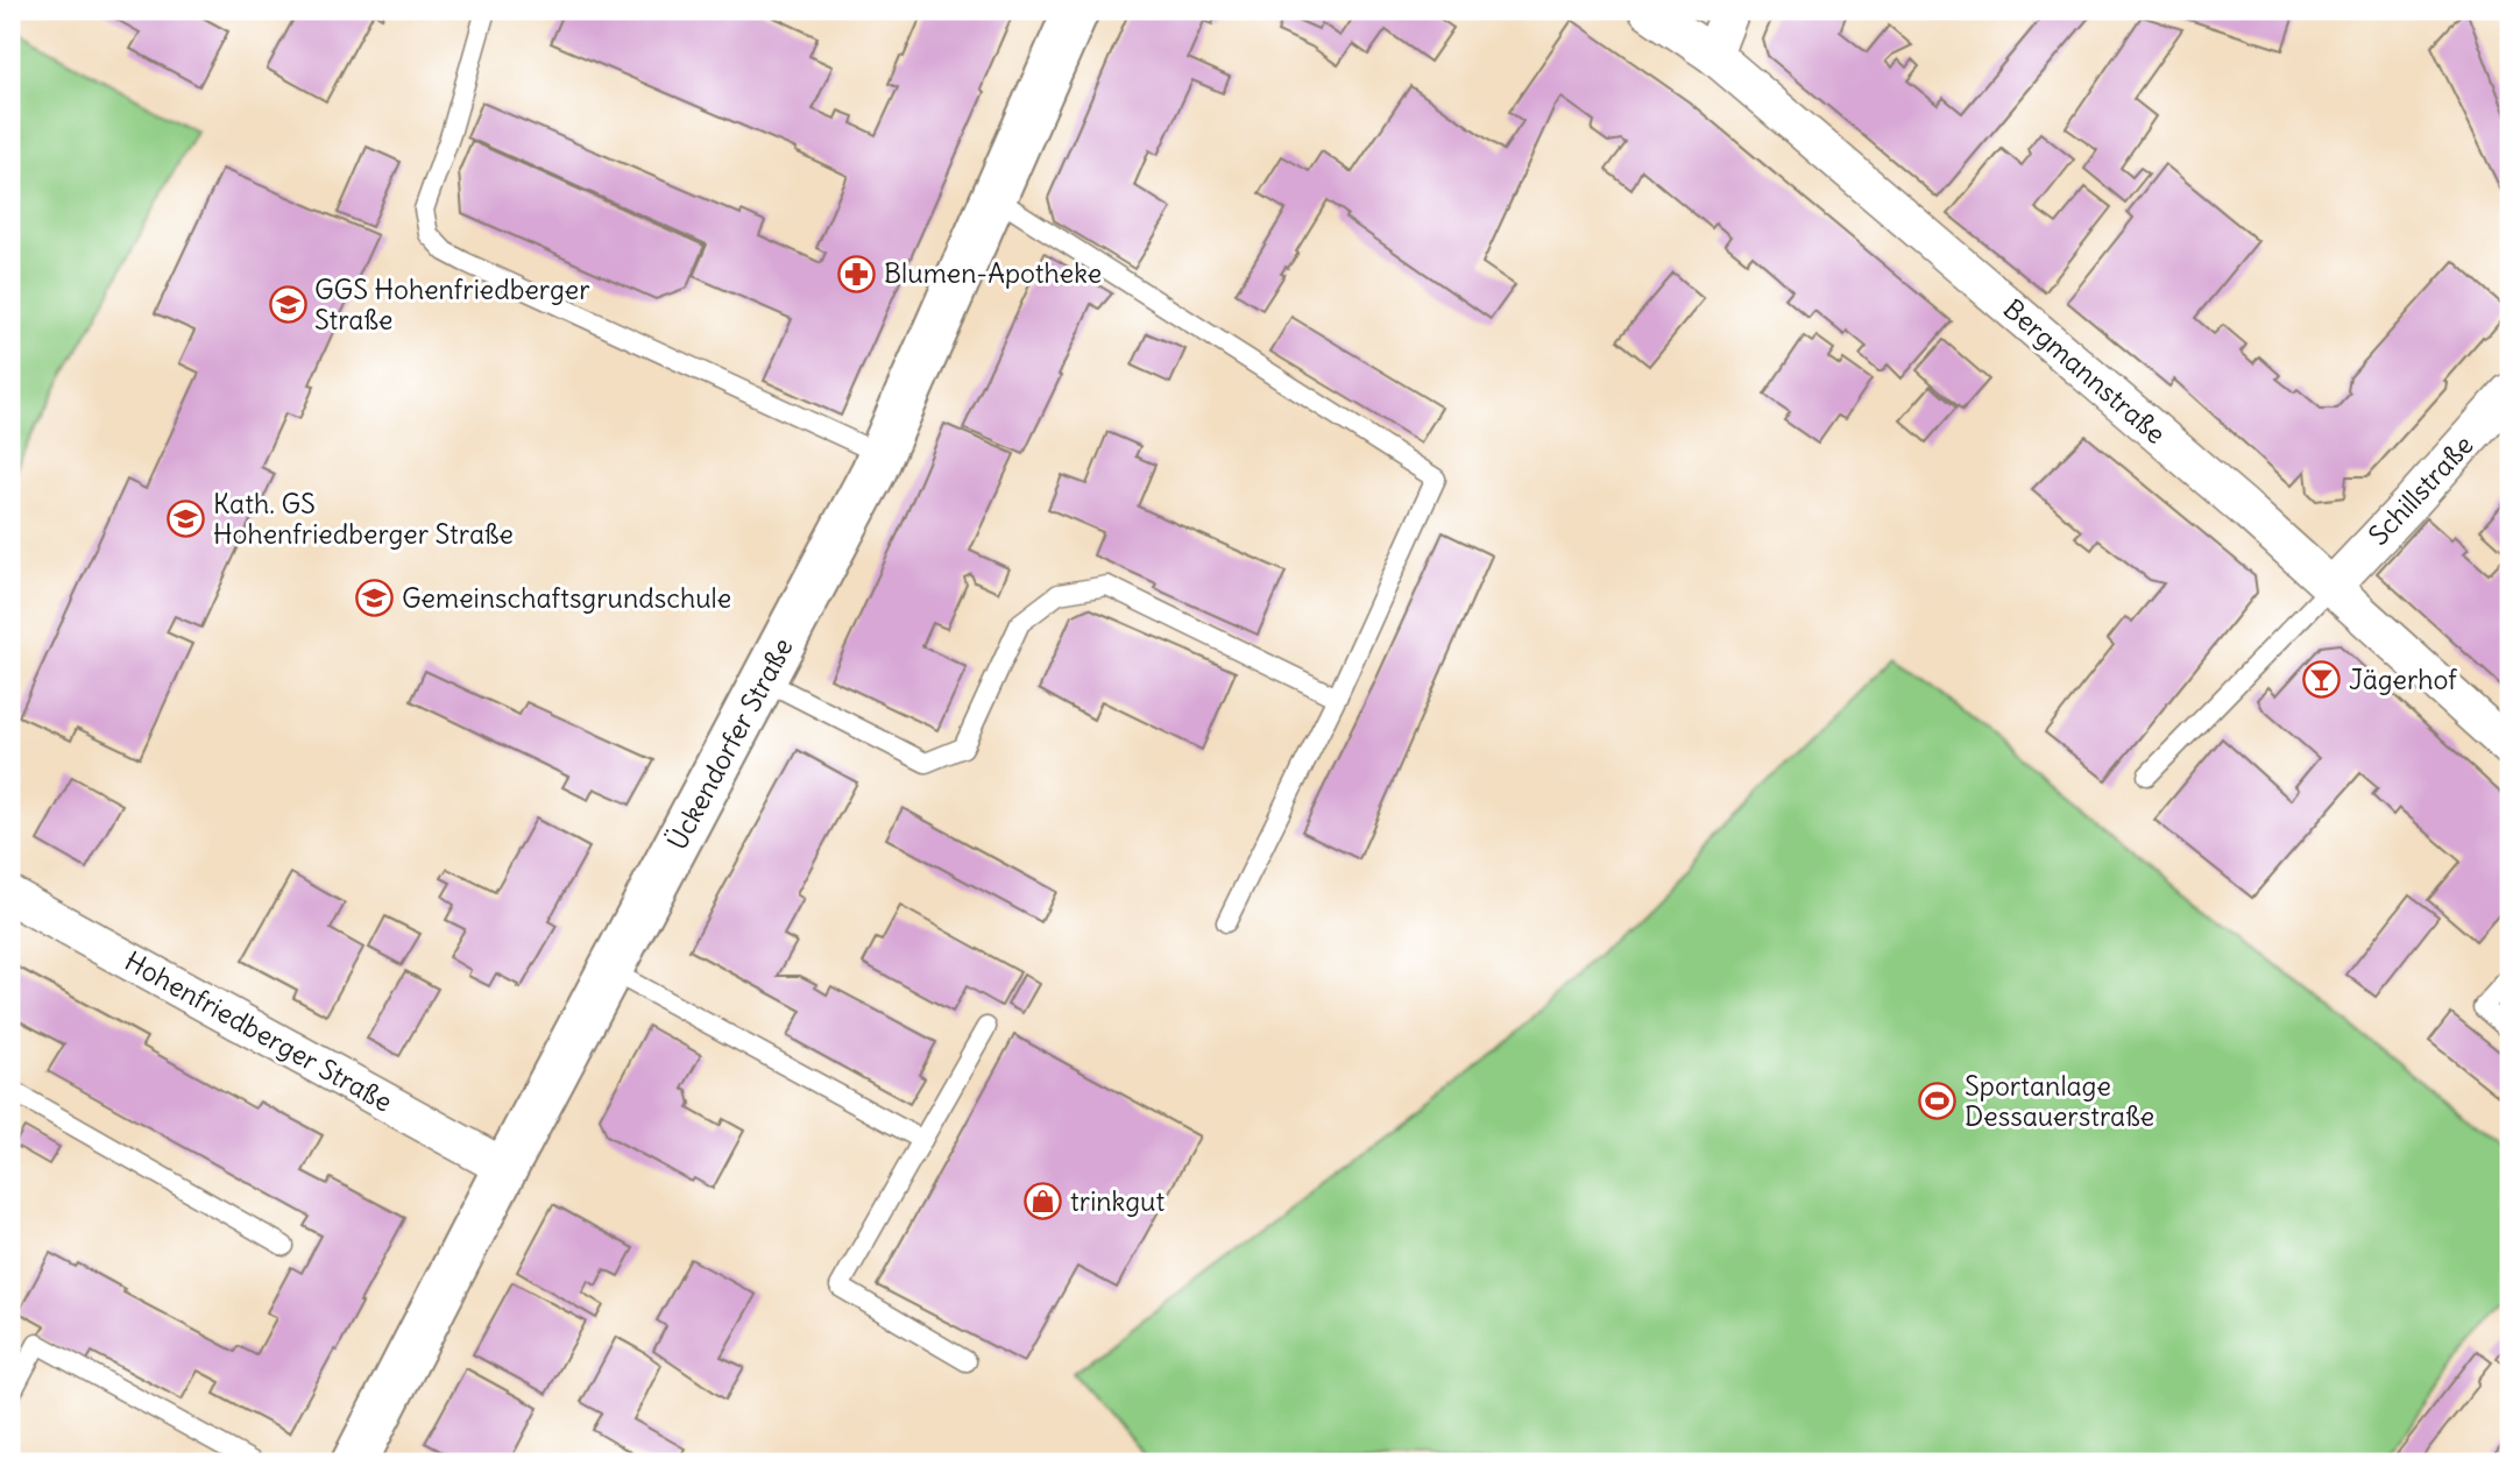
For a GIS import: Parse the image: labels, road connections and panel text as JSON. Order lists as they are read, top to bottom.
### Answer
{
  "streets": {
    "main road": ["Ückendorfer Straße"],
    "street": ["Bergmannstraße", "Schillstraße", "Hohenfriedberger Straße"]
  },
  "crossings": [
    ["Bergmannstraße", "Schillstraße"],
    ["Ückendorfer Straße", "Hohenfriedberger Straße"]
  ],
  "places": {
    "pharmacy": ["Blumen-Apotheke"],
    "school or university": ["GGS Hohenfriedberger Straße", "Kath. GS Hohenfriedberger Straße", "Gemeinschaftsgrundschule"],
    "bar": ["Jägerhof"],
    "sports": ["Sportanlage Dessauerstraße"],
    "shop": ["trinkgut"]
  }
}
